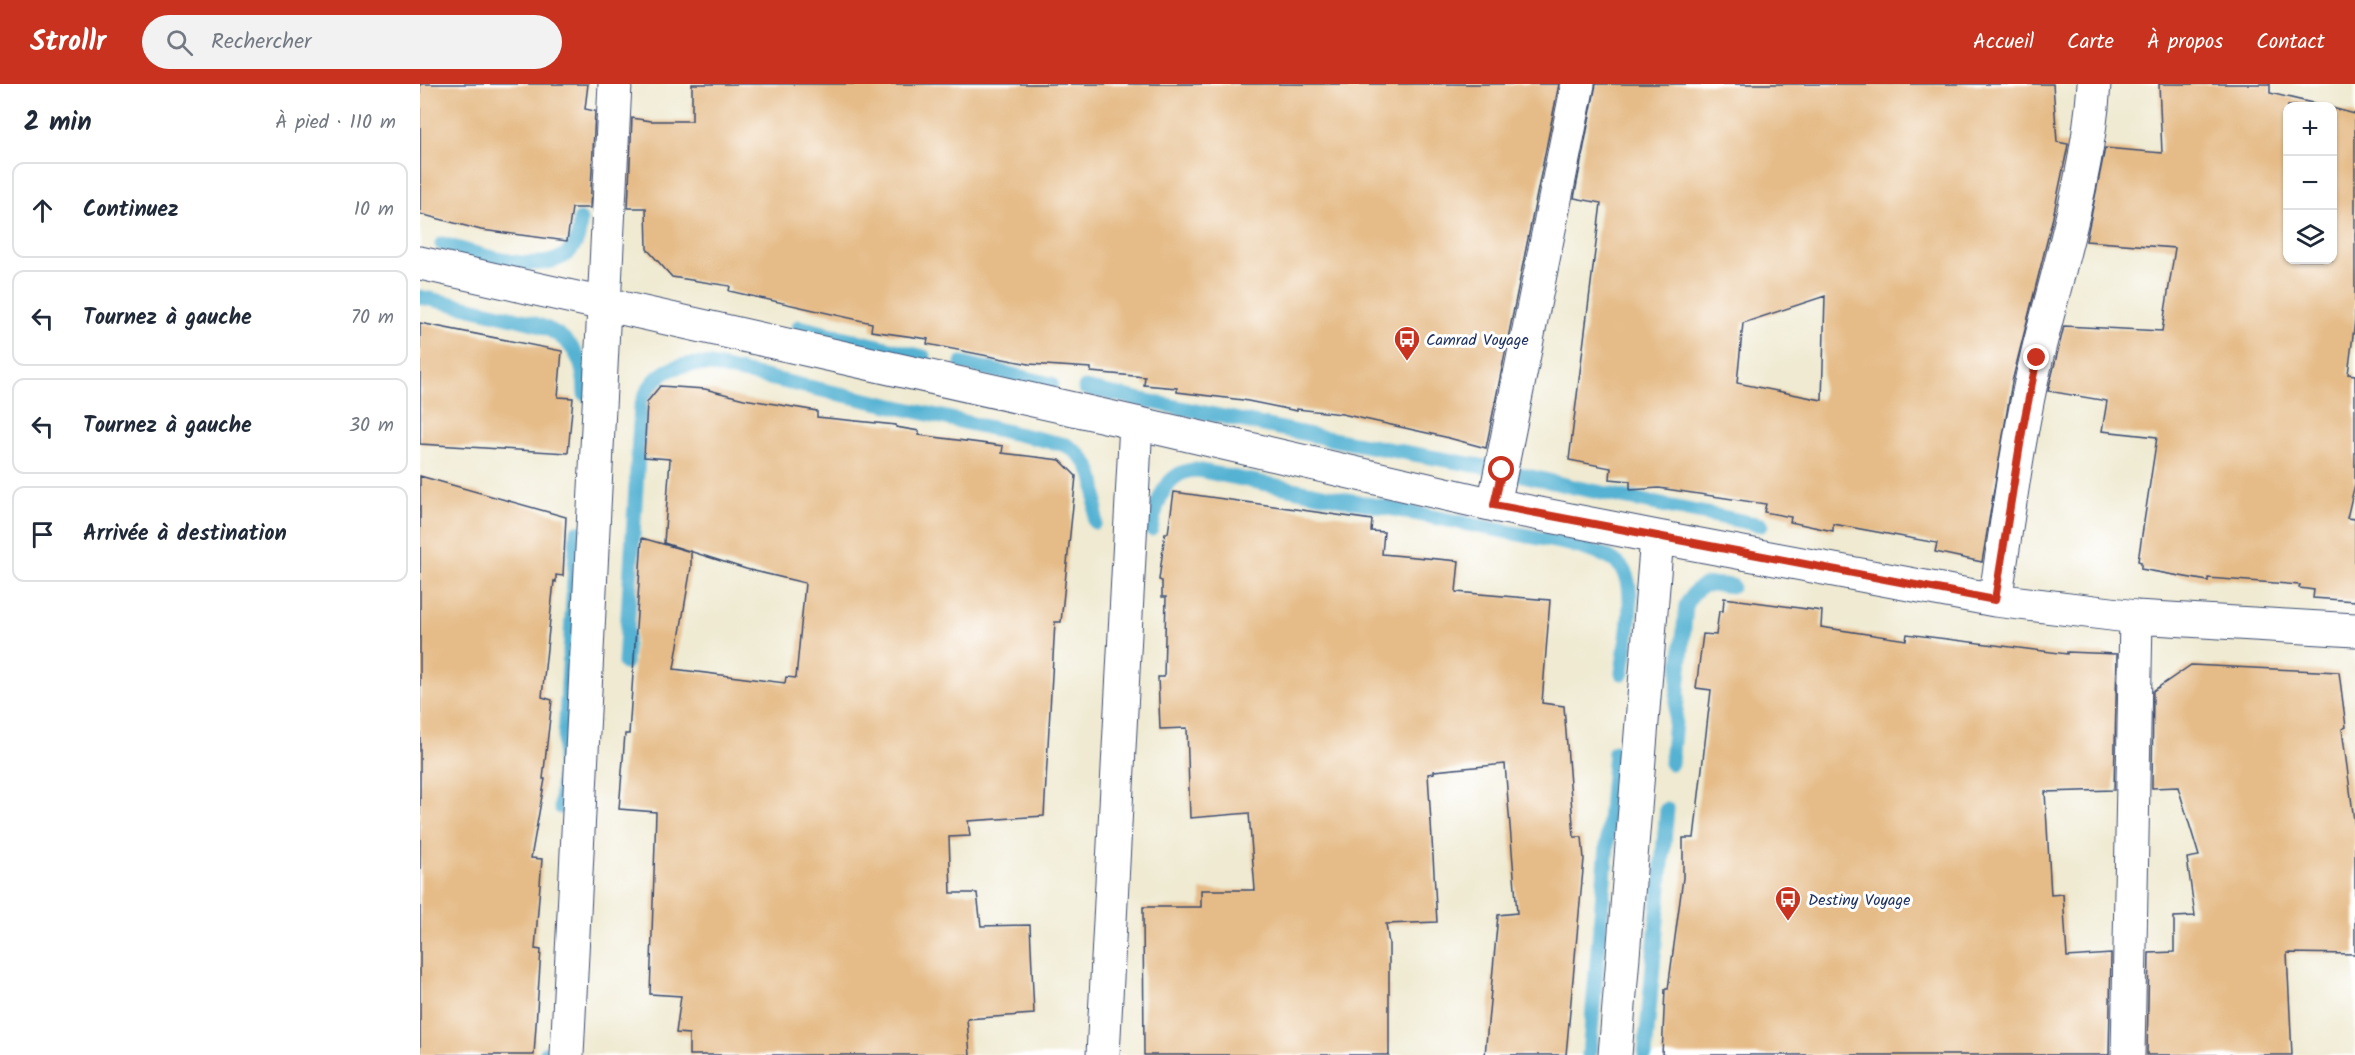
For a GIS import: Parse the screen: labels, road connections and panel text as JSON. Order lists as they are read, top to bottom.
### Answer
{
  "places": {
    "bus stop": ["Camrad Voyage", "Destiny Voyage"]
  },
  "page": {
    "header": "Strollr",
    "search": "Rechercher",
    "nav": [
      "Accueil",
      "Carte",
      "À propos",
      "Contact"
    ],
    "heading": ["2 min", "À pied · 110 m"],
    "map_buttons": ["+", "−"],
    "list": [
      ["Continuez", "10 m"],
      ["Tournez à gauche", "70 m"],
      ["Tournez à gauche", "30 m"],
      "Arrivée à destination"
    ]
  }
}
